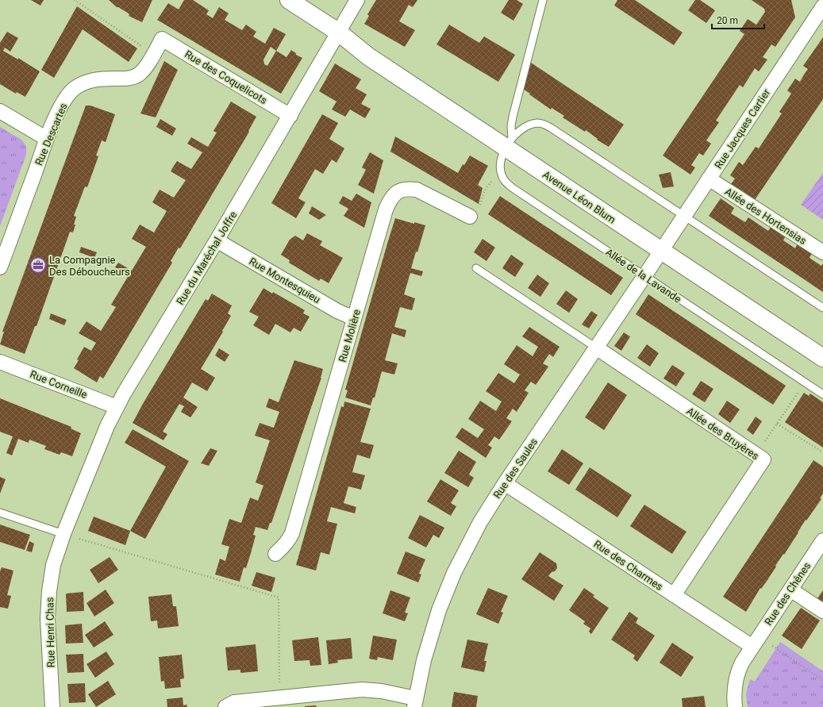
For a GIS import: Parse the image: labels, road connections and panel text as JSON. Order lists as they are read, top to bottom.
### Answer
{
  "streets": {
    "main road": ["Avenue Léon Blum"],
    "street": [
      "Rue des Coquelicots",
      "Rue Jacques Cartier",
      "Rue Descartes",
      "Allée des Hortensias",
      "Rue du Maréchal Joffre",
      "Rue Montesquieu",
      "Rue Molière",
      "Rue Corneille",
      "Allée des Bruyères",
      "Rue des Saules",
      "Rue des Charmes",
      "Rue des Chênes",
      "Rue Henri Chas"
    ],
    "lane": ["Allée de la Lavande"]
  },
  "crossings": [
    ["Rue des Coquelicots", "Rue Descartes"],
    ["Rue des Coquelicots", "Rue du Maréchal Joffre"],
    ["Rue Jacques Cartier", "Avenue Léon Blum"],
    ["Rue Jacques Cartier", "Allée des Hortensias"],
    ["Rue Jacques Cartier", "Rue des Saules"],
    ["Avenue Léon Blum", "Rue du Maréchal Joffre"],
    ["Avenue Léon Blum", "Rue des Saules"],
    ["Rue du Maréchal Joffre", "Rue Montesquieu"],
    ["Rue du Maréchal Joffre", "Rue Corneille"],
    ["Rue du Maréchal Joffre", "Rue Henri Chas"],
    ["Allée de la Lavande", "Rue des Saules"],
    ["Rue Montesquieu", "Rue Molière"],
    ["Allée des Bruyères", "Rue des Saules"],
    ["Allée des Bruyères", "Rue des Charmes"],
    ["Rue des Saules", "Rue des Charmes"],
    ["Rue des Charmes", "Rue des Chênes"]
  ],
  "places": {
    "office": ["La Compagnie Des Déboucheurs"]
  },
  "scale_bar": "20 m"
}
